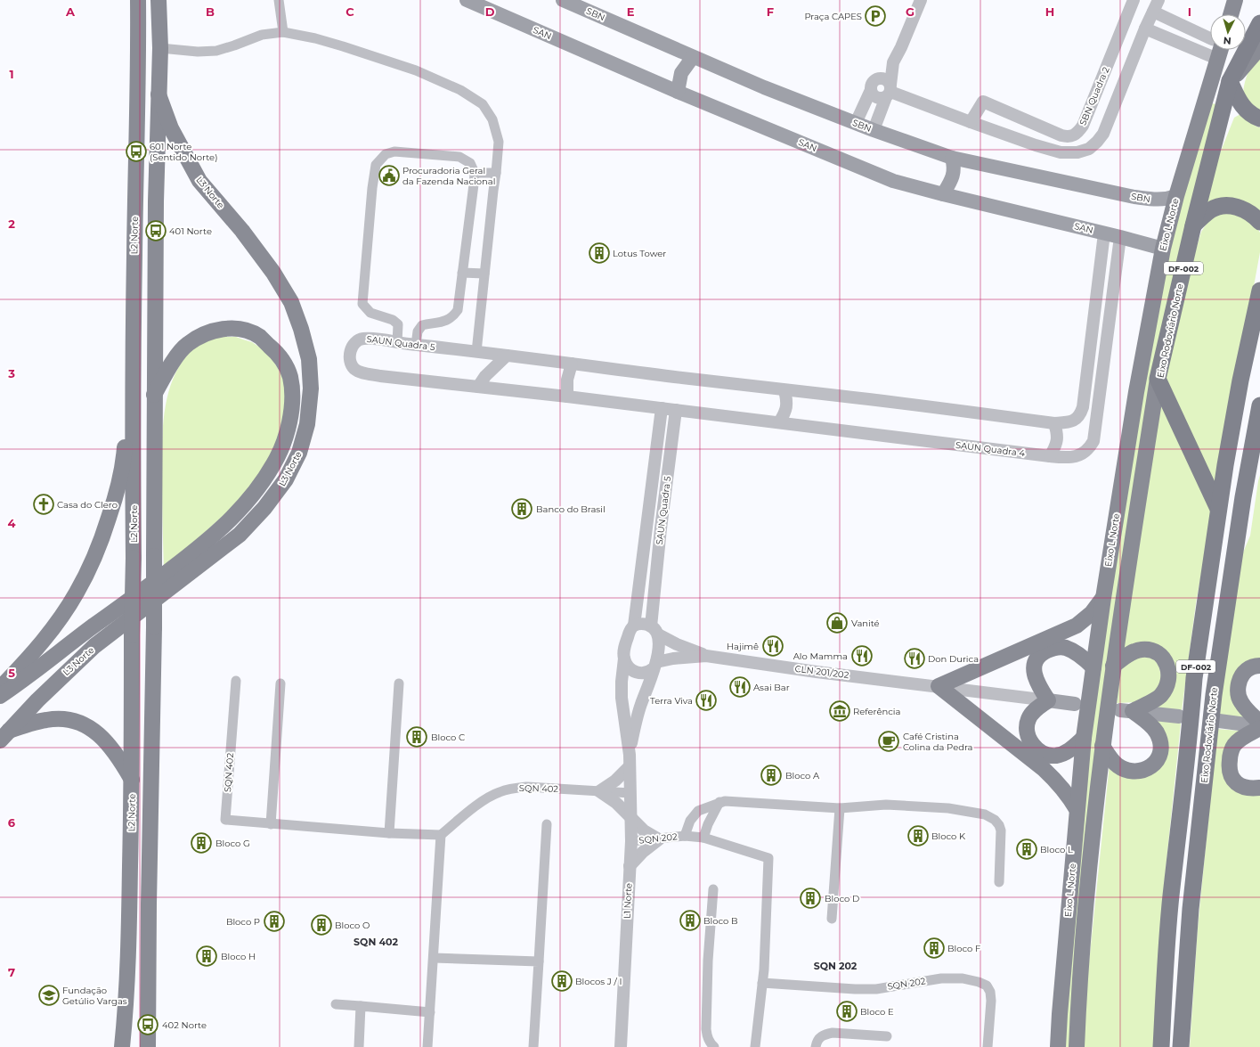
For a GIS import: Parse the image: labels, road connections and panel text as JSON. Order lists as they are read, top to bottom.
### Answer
{
  "streets": {
    "highway": ["DF-002", "Eixo Rodoviário Norte"],
    "main road": [
      "SBN",
      "SAN",
      "L3 Norte",
      "Eixo L Norte",
      "L2 Norte"
    ],
    "street": [
      "SBN Quadra 2",
      "SAUN Quadra 5",
      "SAUN Quadra 4",
      "CLN 201/202",
      "SQN 402",
      "SQN 202",
      "L1 Norte"
    ]
  },
  "crossings": [
    ["SBN", "Eixo L Norte"],
    ["SAN", "Eixo L Norte"],
    ["SAN", "SAUN Quadra 4"],
    ["L3 Norte", "L2 Norte"],
    ["Eixo L Norte", "Eixo Rodoviário Norte"],
    ["DF-002", "Eixo Rodoviário Norte"],
    ["SAUN Quadra 5", "SAUN Quadra 4"],
    ["SAUN Quadra 5", "CLN 201/202"],
    ["SAUN Quadra 5", "L1 Norte"],
    ["CLN 201/202", "L1 Norte"],
    ["SQN 402", "L1 Norte"],
    ["SQN 202", "L1 Norte"]
  ],
  "districts": ["SQN 402", "SQN 202"],
  "places": {
    "parking": ["Praça CAPES"],
    "bus stop": ["601 Norte (Sentido Norte)", "401 Norte", "402 Norte"],
    "public building": ["Procuradoria Geral da Fazenda Nacional"],
    "building": [
      "Lotus Tower",
      "Banco do Brasil",
      "Bloco C",
      "Bloco A",
      "Bloco K",
      "Bloco G",
      "Bloco L",
      "Bloco D",
      "Bloco B",
      "Bloco P",
      "Bloco O",
      "Bloco F",
      "Bloco H",
      "Blocos J / I",
      "Bloco E"
    ],
    "church": ["Casa do Clero"],
    "shop": ["Vanité"],
    "restaurant": [
      "Hajimê",
      "Alo Mamma",
      "Don Durica",
      "Asai Bar",
      "Terra Viva"
    ],
    "museum": ["Referência"],
    "cafe": ["Café Cristina Colina da Pedra"],
    "school or university": ["Fundação Getúlio Vargas"]
  },
  "north": "bottom",
  "grid": {
    "columns": [
      "A",
      "B",
      "C",
      "D",
      "E",
      "F",
      "G",
      "H",
      "I"
    ],
    "rows": [
      "1",
      "2",
      "3",
      "4",
      "5",
      "6",
      "7"
    ]
  }
}
